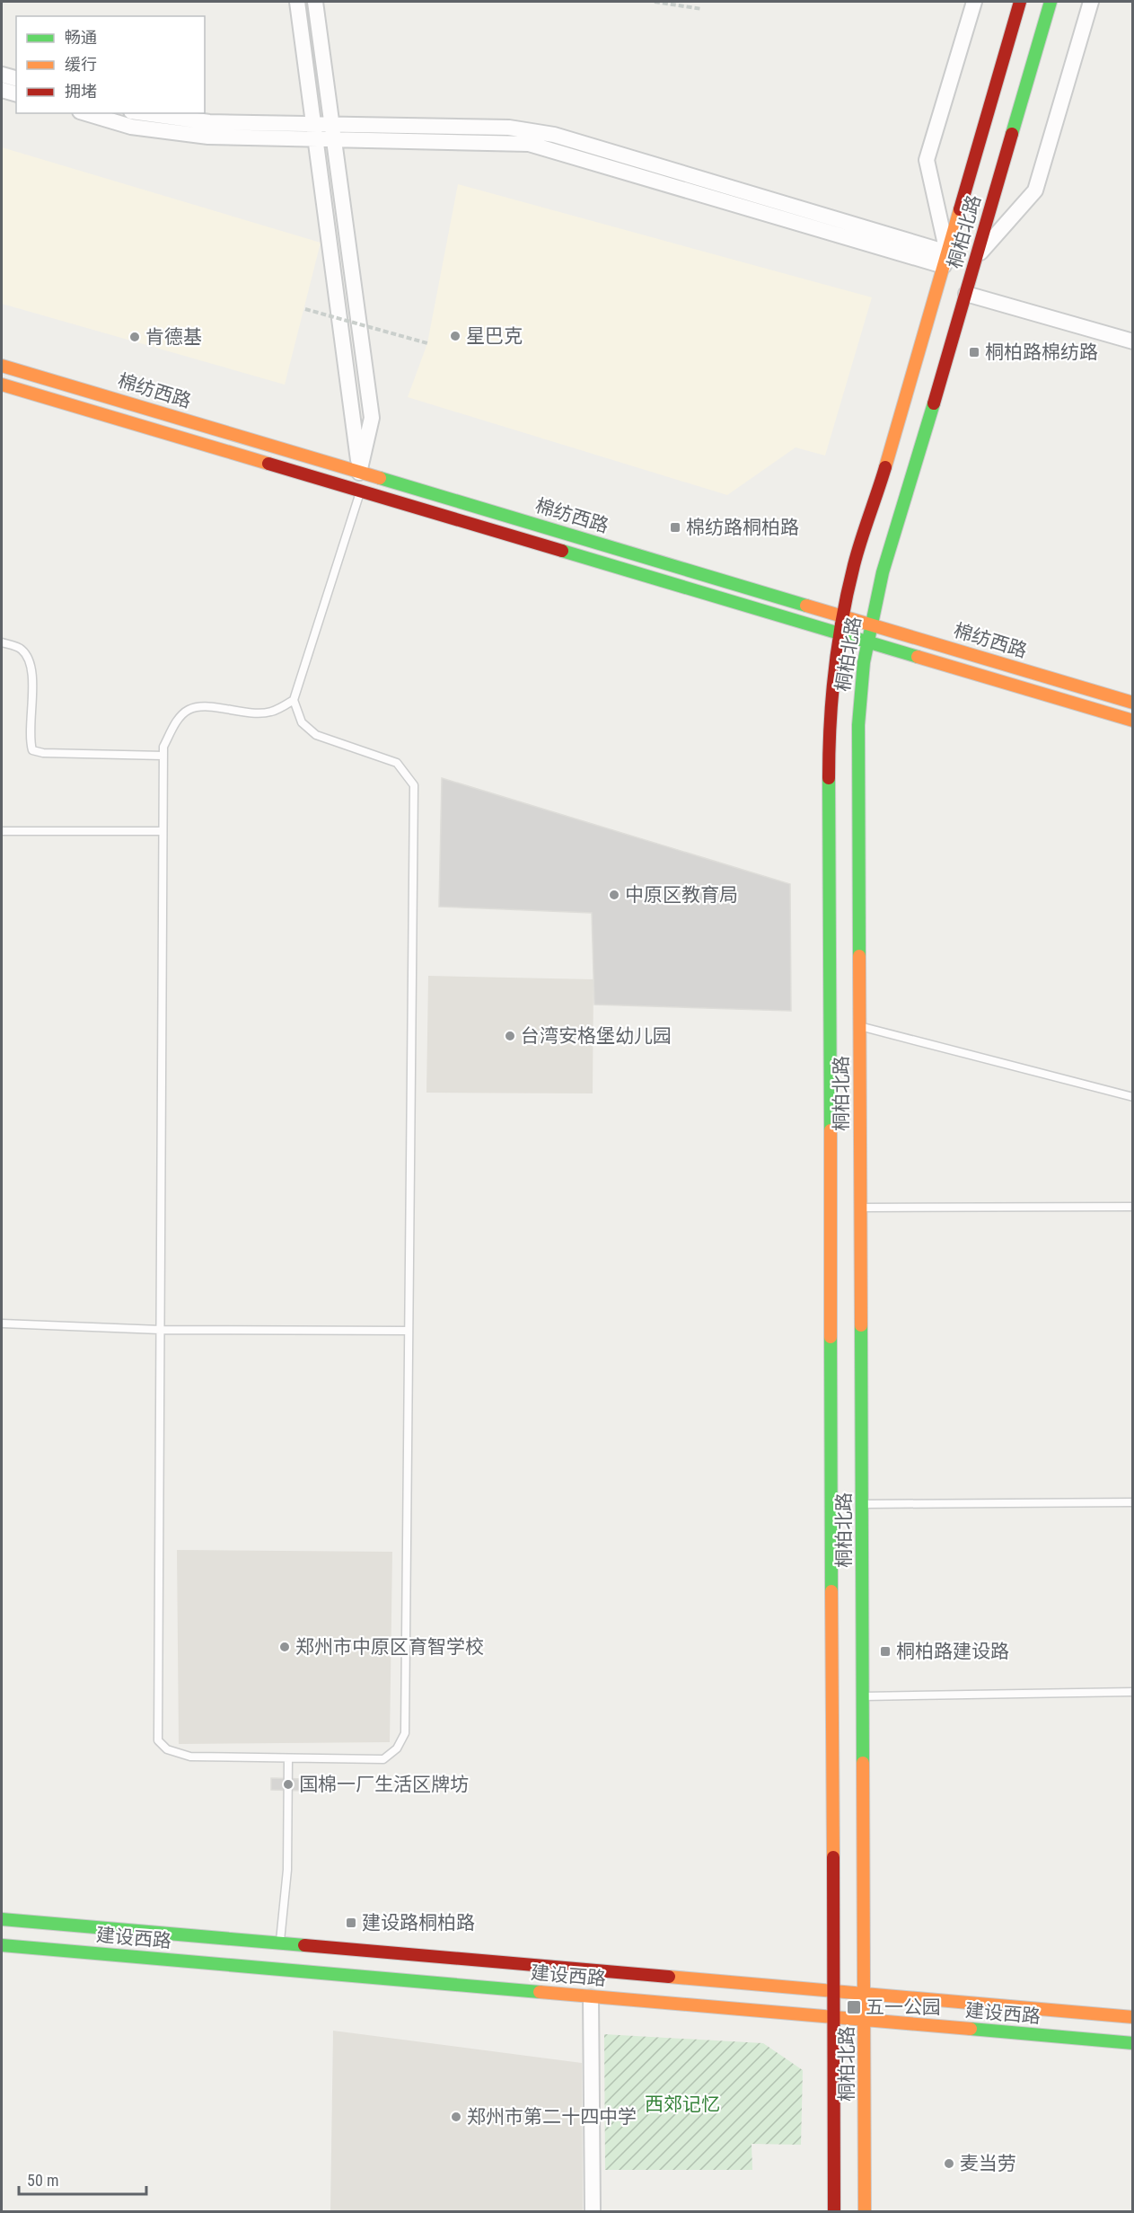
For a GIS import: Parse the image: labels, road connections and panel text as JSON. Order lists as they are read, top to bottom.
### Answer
{
  "streets": {
    "main road": ["桐柏北路", "棉纺西路", "建设西路"]
  },
  "crossings": [
    ["桐柏北路", "棉纺西路"],
    ["桐柏北路", "建设西路"]
  ],
  "parks": ["西郊记忆"],
  "places": {
    "other": [
      "星巴克",
      "肯德基",
      "中原区教育局",
      "台湾安格堡幼儿园",
      "郑州市中原区育智学校",
      "国棉一厂生活区牌坊",
      "郑州市第二十四中学",
      "麦当劳"
    ],
    "transit": [
      "桐柏路棉纺路",
      "棉纺路桐柏路",
      "桐柏路建设路",
      "建设路桐柏路",
      "五一公园"
    ]
  },
  "legend": ["畅通", "缓行", "拥堵"],
  "scale_bar": "50 m"
}
